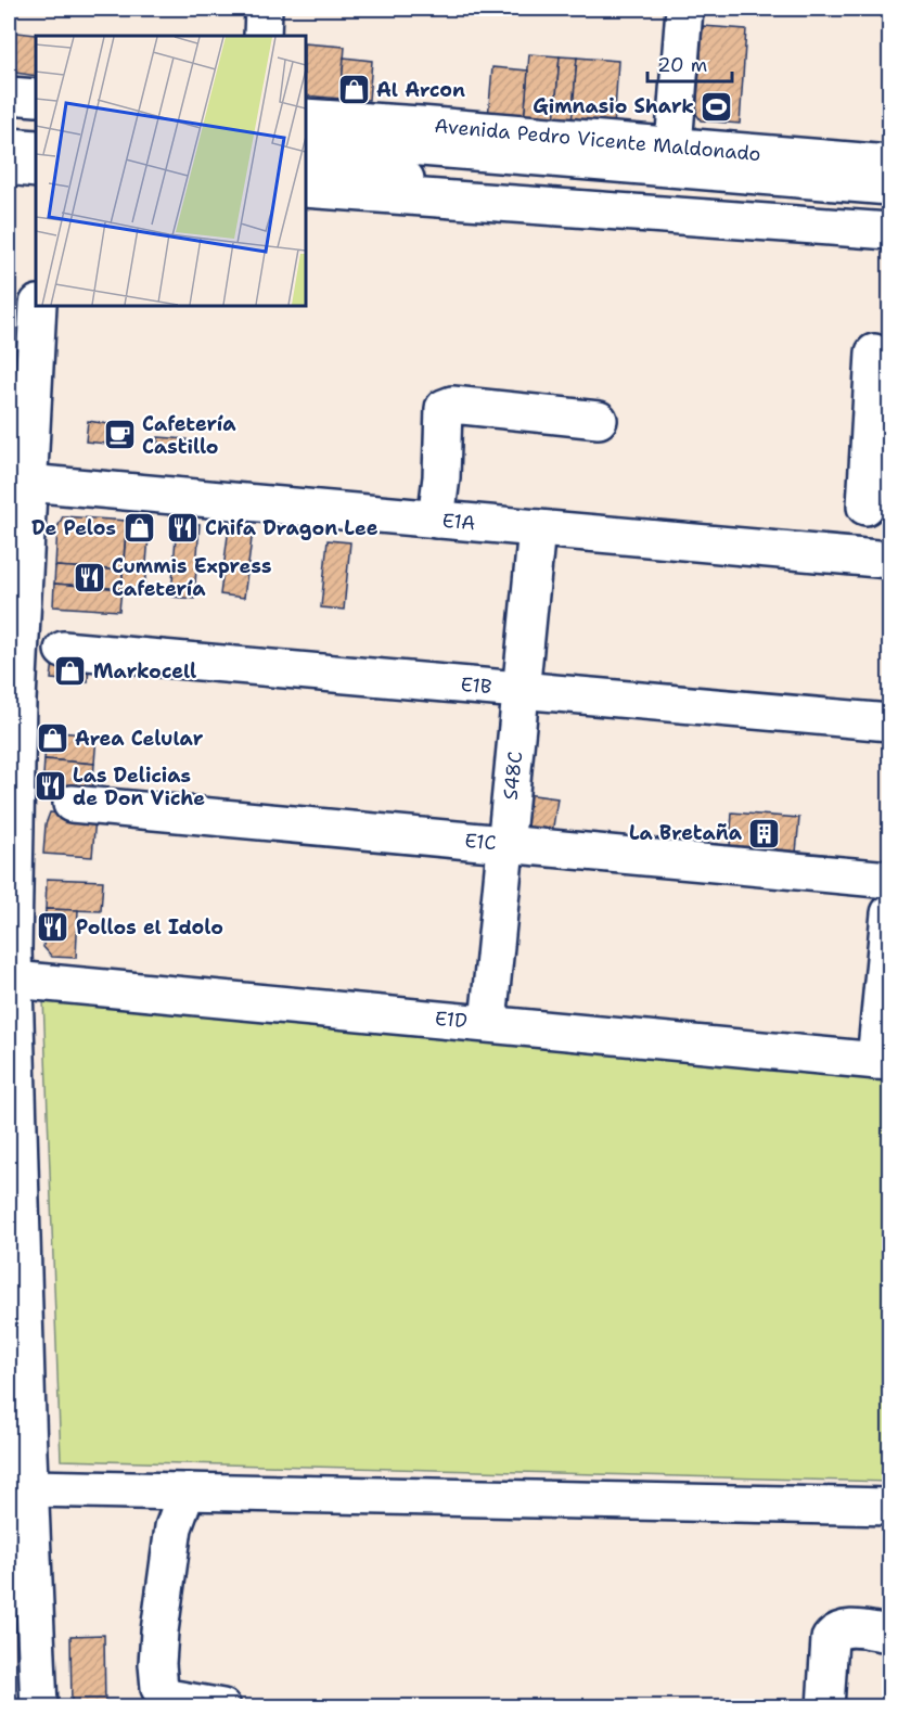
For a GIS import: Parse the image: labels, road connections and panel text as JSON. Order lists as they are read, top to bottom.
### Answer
{
  "streets": {
    "street": [
      "Avenida Pedro Vicente Maldonado",
      "E1A",
      "E1B",
      "S48C",
      "E1C",
      "E1D"
    ]
  },
  "crossings": [
    ["E1A", "S48C"],
    ["E1B", "S48C"],
    ["S48C", "E1C"],
    ["S48C", "E1D"]
  ],
  "places": {
    "shop": [
      "Al Arcon",
      "De Pelos",
      "Markocell",
      "Area Celular"
    ],
    "sports": ["Gimnasio Shark"],
    "cafe": ["Cafetería Castillo"],
    "restaurant": [
      "Chifa Dragon Lee",
      "Cummis Express Cafetería",
      "Las Delicias de Don Viche",
      "Pollos el Idolo"
    ],
    "building": ["La Bretaña"]
  },
  "scale_bar": "20 m"
}
